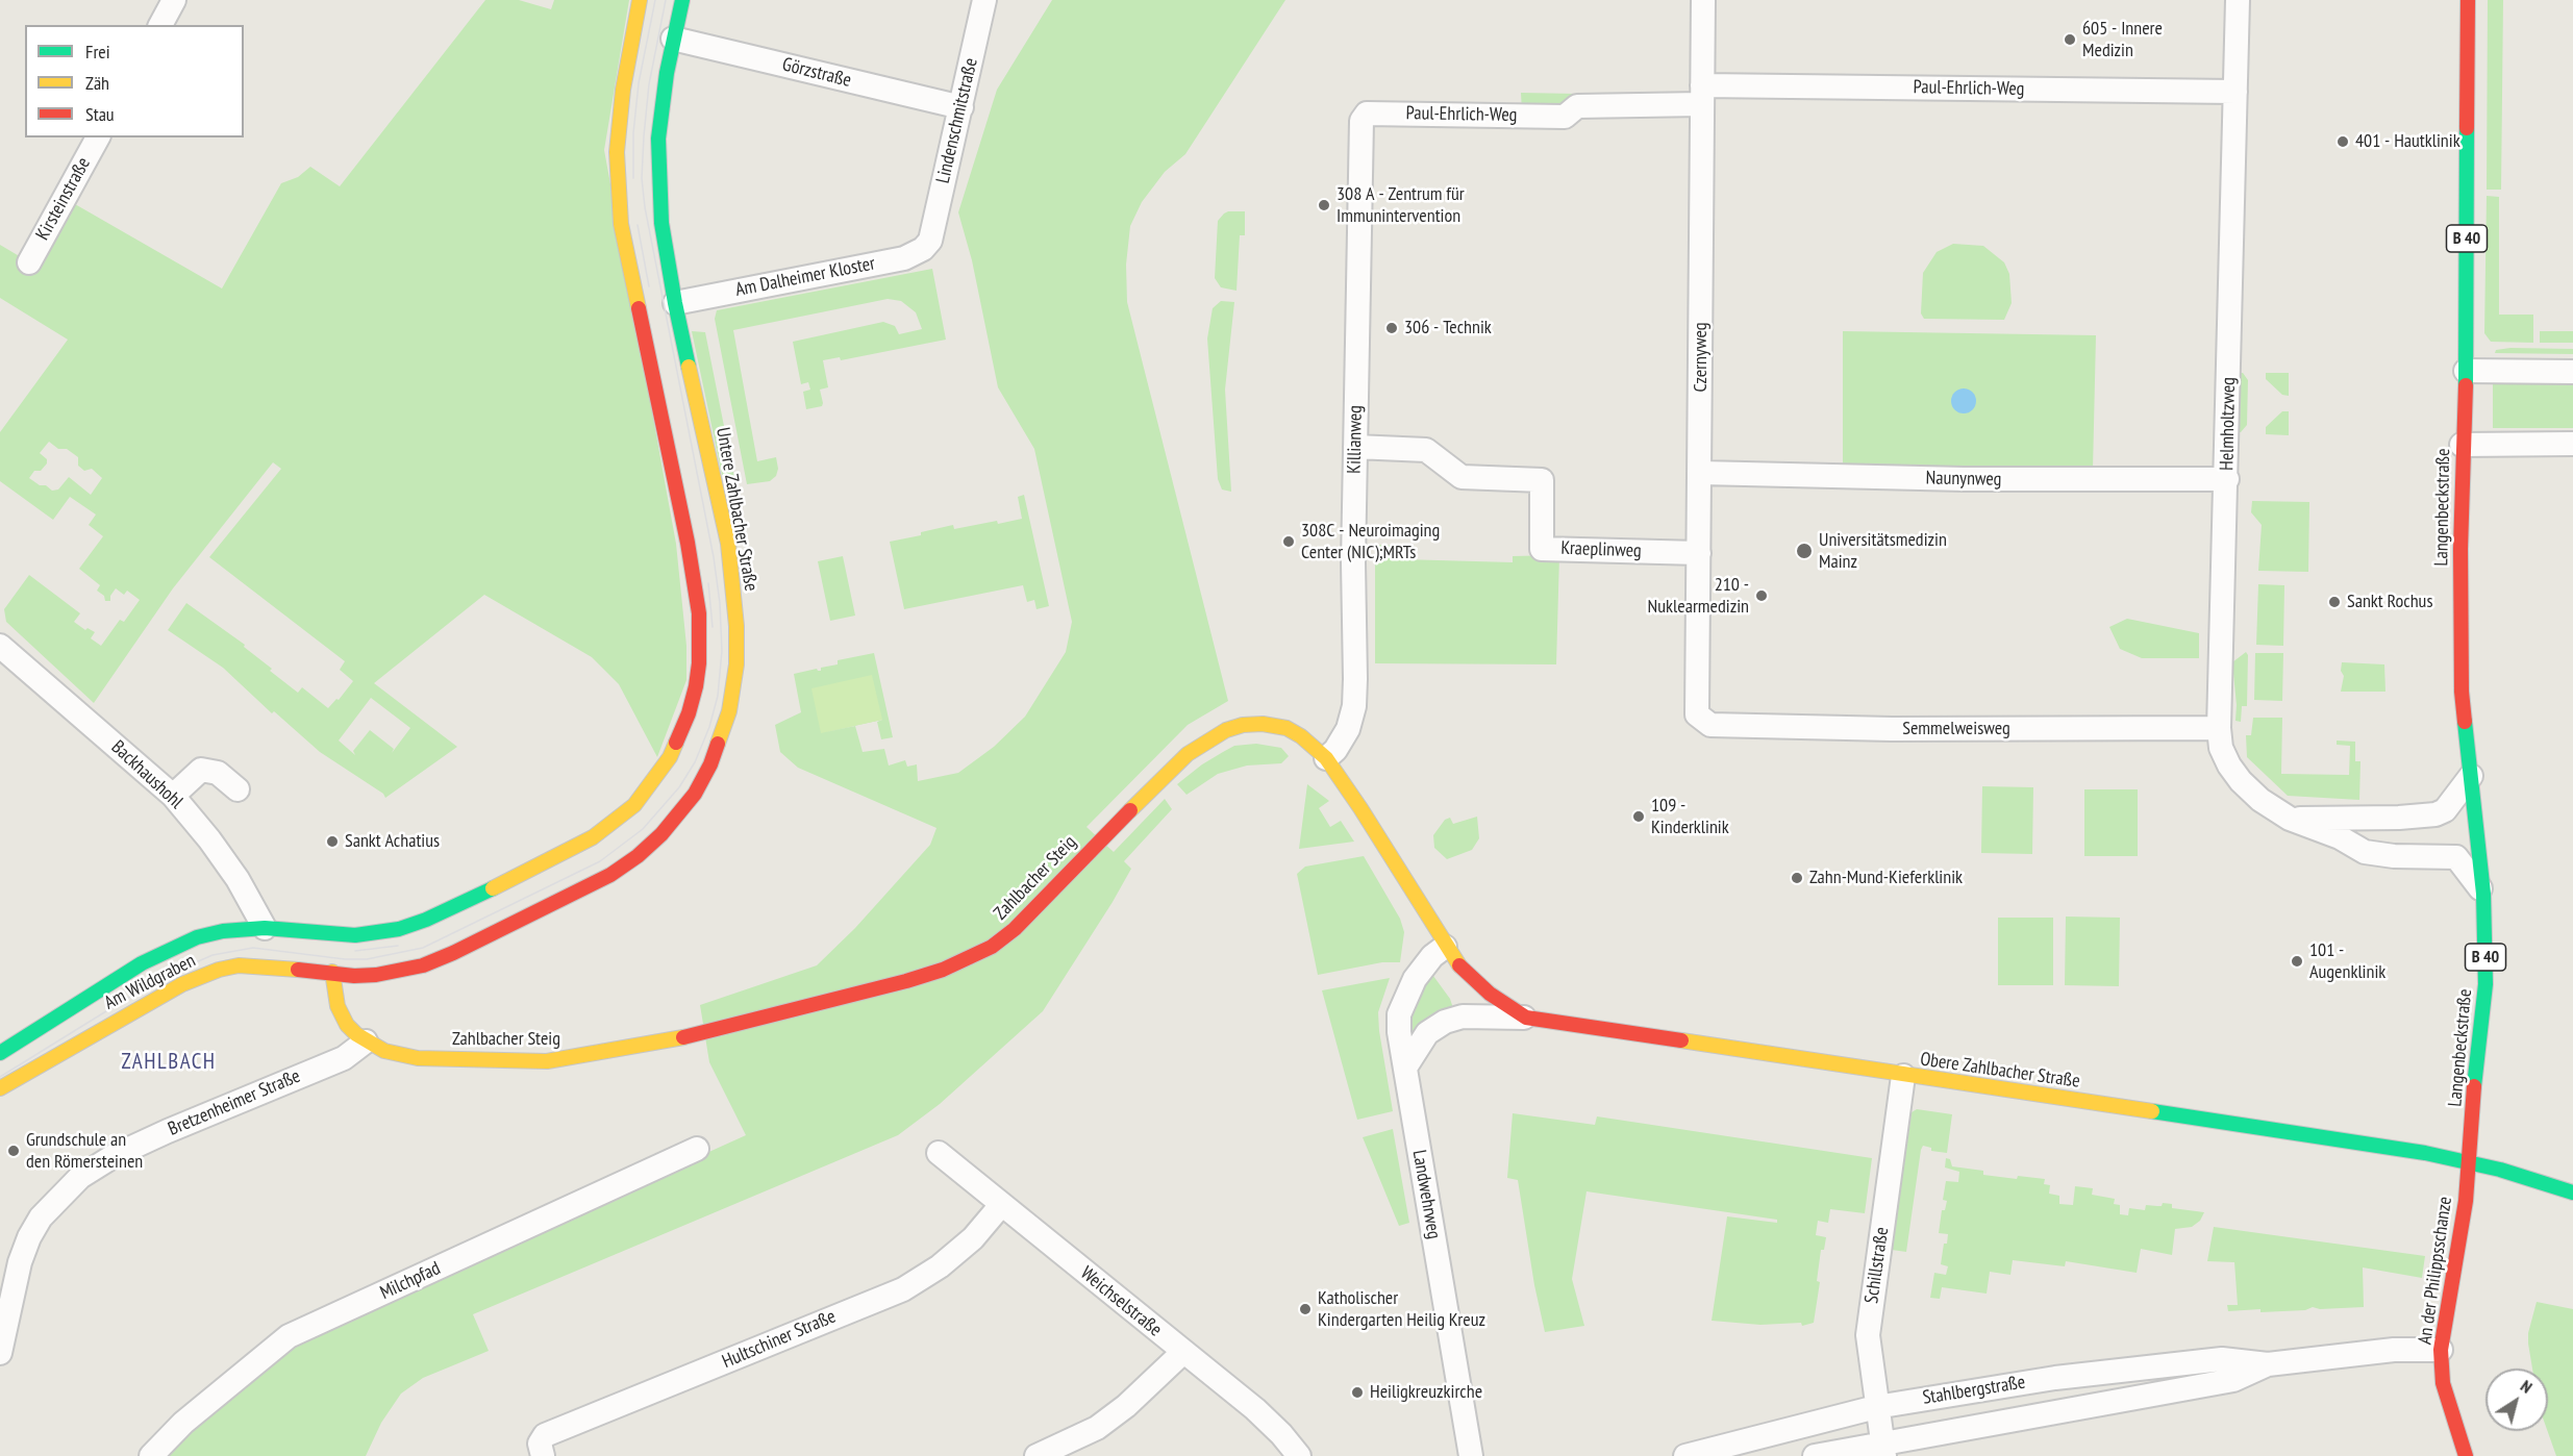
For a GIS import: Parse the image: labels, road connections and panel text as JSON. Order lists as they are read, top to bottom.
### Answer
{
  "streets": {
    "street": [
      "Görzstraße",
      "Paul-Ehrlich-Weg",
      "Lindenschmitstraße",
      "Kirsteinstraße",
      "B 40",
      "Am Dalheimer Kloster",
      "Czernyweg",
      "Helmholtzweg",
      "Killianweg",
      "Naunynweg",
      "Langenbeckstraße",
      "Untere Zahlbacher Straße",
      "Kraeplinweg",
      "Semmelweisweg",
      "Backhaushohl",
      "Zahlbacher Steig",
      "Am Wildgraben",
      "Obere Zahlbacher Straße",
      "Bretzenheimer Straße",
      "Landwehrweg",
      "Schillstraße",
      "An der Philippsschanze",
      "Milchpfad",
      "Weichselstraße",
      "Hultschiner Straße",
      "Stahlbergstraße"
    ]
  },
  "crossings": [
    ["Görzstraße", "Lindenschmitstraße"],
    ["Görzstraße", "Untere Zahlbacher Straße"],
    ["Paul-Ehrlich-Weg", "Czernyweg"],
    ["Paul-Ehrlich-Weg", "Helmholtzweg"],
    ["Paul-Ehrlich-Weg", "Killianweg"],
    ["Lindenschmitstraße", "Am Dalheimer Kloster"],
    ["Am Dalheimer Kloster", "Untere Zahlbacher Straße"],
    ["Czernyweg", "Naunynweg"],
    ["Czernyweg", "Kraeplinweg"],
    ["Czernyweg", "Semmelweisweg"],
    ["Helmholtzweg", "Naunynweg"],
    ["Helmholtzweg", "Langenbeckstraße"],
    ["Helmholtzweg", "Semmelweisweg"],
    ["Killianweg", "Kraeplinweg"],
    ["Killianweg", "Zahlbacher Steig"],
    ["Langenbeckstraße", "Obere Zahlbacher Straße"],
    ["Langenbeckstraße", "An der Philippsschanze"],
    ["Untere Zahlbacher Straße", "Am Wildgraben"],
    ["Backhaushohl", "Am Wildgraben"],
    ["Zahlbacher Steig", "Am Wildgraben"],
    ["Zahlbacher Steig", "Obere Zahlbacher Straße"],
    ["Zahlbacher Steig", "Bretzenheimer Straße"],
    ["Zahlbacher Steig", "Landwehrweg"],
    ["Obere Zahlbacher Straße", "Landwehrweg"],
    ["Obere Zahlbacher Straße", "Schillstraße"],
    ["Obere Zahlbacher Straße", "An der Philippsschanze"],
    ["Schillstraße", "Stahlbergstraße"],
    ["An der Philippsschanze", "Stahlbergstraße"],
    ["Weichselstraße", "Hultschiner Straße"]
  ],
  "districts": ["ZAHLBACH"],
  "places": [
    "605 - Innere Medizin",
    "401 - Hautklinik",
    "308 A - Zentrum für Immunintervention",
    "306 - Technik",
    "308C - Neuroimaging Center (NIC);MRTs",
    "Universitätsmedizin Mainz",
    "210 - Nuklearmedizin",
    "Sankt Rochus",
    "109 - Kinderklinik",
    "Sankt Achatius",
    "Zahn-Mund-Kieferklinik",
    "101 - Augenklinik",
    "Grundschule an den Römersteinen",
    "Katholischer Kindergarten Heilig Kreuz",
    "Heiligkreuzkirche"
  ],
  "legend": ["Frei", "Zäh", "Stau"],
  "north": "top right"
}
